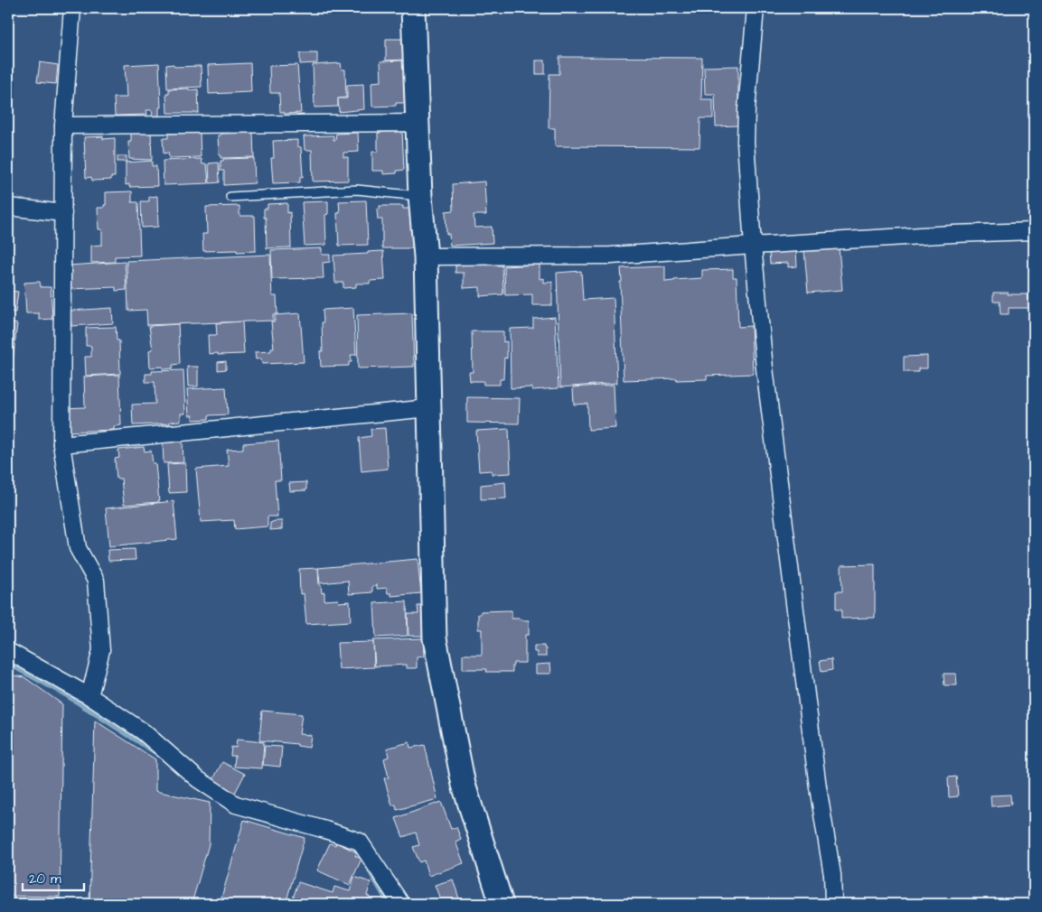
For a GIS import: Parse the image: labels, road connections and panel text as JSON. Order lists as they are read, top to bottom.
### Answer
{
  "scale_bar": "20 m"
}
